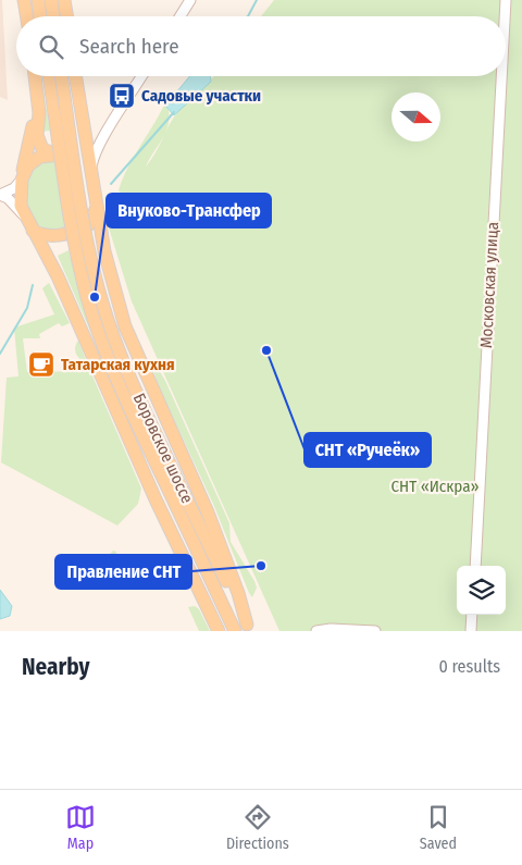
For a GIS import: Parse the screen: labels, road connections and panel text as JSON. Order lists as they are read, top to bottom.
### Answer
{
  "streets": {
    "main road": ["Боровское шоссе"],
    "street": ["Московская улица"]
  },
  "parks": ["СНТ «Искра»"],
  "places": {
    "bus stop": ["Садовые участки"],
    "other": ["Внуково-Трансфер", "СНТ «Ручеёк»", "Правление СНТ"],
    "cafe": ["Татарская кухня"]
  },
  "north": "right",
  "page": {
    "search": "Search here",
    "heading": ["Nearby", "0 results"],
    "nav": ["Map", "Directions", "Saved"]
  }
}
